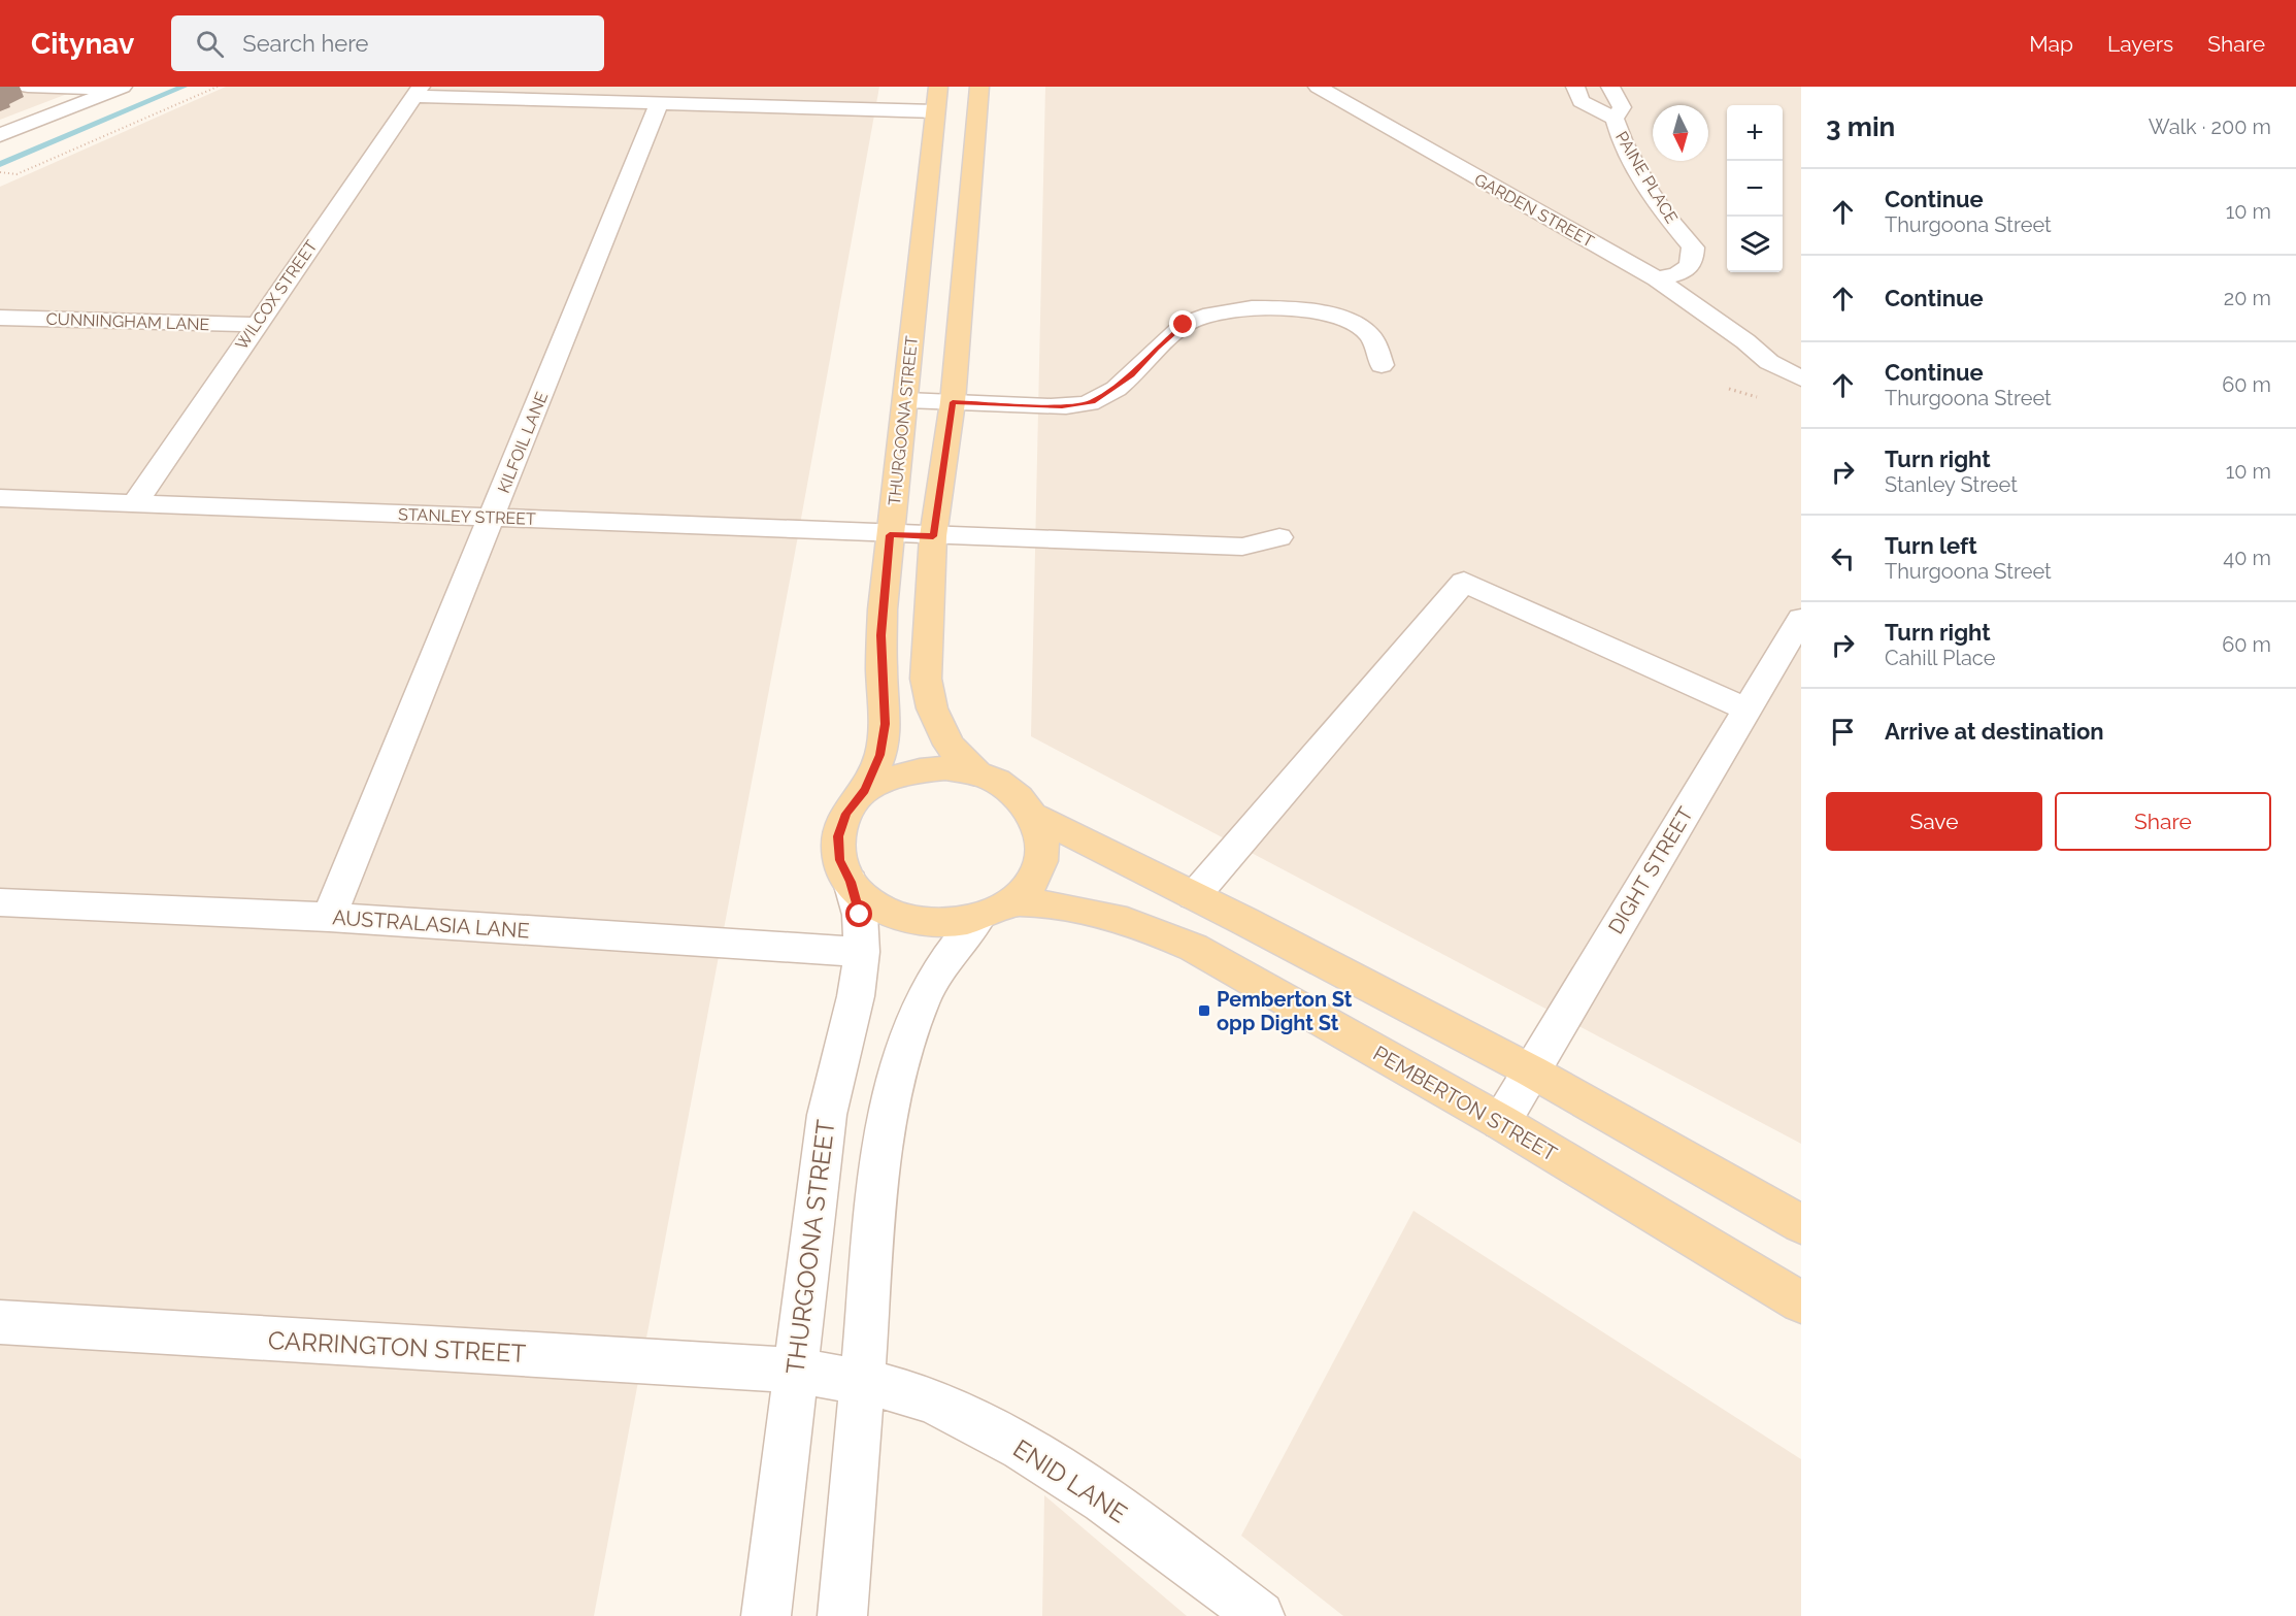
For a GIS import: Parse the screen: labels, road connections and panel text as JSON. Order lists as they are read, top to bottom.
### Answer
{
  "streets": {
    "main road": ["THURGOONA STREET", "PEMBERTON STREET"],
    "street": [
      "PAINE PLACE",
      "GARDEN STREET",
      "WILCOX STREET",
      "CUNNINGHAM LANE",
      "KILFOIL LANE",
      "STANLEY STREET",
      "DIGHT STREET",
      "AUSTRALASIA LANE",
      "CARRINGTON STREET",
      "ENID LANE"
    ]
  },
  "crossings": [
    ["PAINE PLACE", "GARDEN STREET"],
    ["WILCOX STREET", "CUNNINGHAM LANE"],
    ["WILCOX STREET", "STANLEY STREET"],
    ["THURGOONA STREET", "STANLEY STREET"],
    ["THURGOONA STREET", "AUSTRALASIA LANE"],
    ["THURGOONA STREET", "PEMBERTON STREET"],
    ["THURGOONA STREET", "CARRINGTON STREET"],
    ["KILFOIL LANE", "STANLEY STREET"],
    ["KILFOIL LANE", "AUSTRALASIA LANE"],
    ["DIGHT STREET", "PEMBERTON STREET"],
    ["CARRINGTON STREET", "ENID LANE"]
  ],
  "places": {
    "transit": ["Pemberton St opp Dight St"]
  },
  "north": "bottom",
  "page": {
    "header": "Citynav",
    "search": "Search here",
    "nav": ["Map", "Layers", "Share"],
    "heading": ["3 min", "Walk · 200 m"],
    "map_buttons": ["+", "−"],
    "list": [
      ["Continue", "Thurgoona Street", "10 m"],
      ["Continue", "20 m"],
      ["Continue", "Thurgoona Street", "60 m"],
      ["Turn right", "Stanley Street", "10 m"],
      ["Turn left", "Thurgoona Street", "40 m"],
      ["Turn right", "Cahill Place", "60 m"],
      "Arrive at destination"
    ],
    "buttons": ["Save", "Share"]
  }
}
